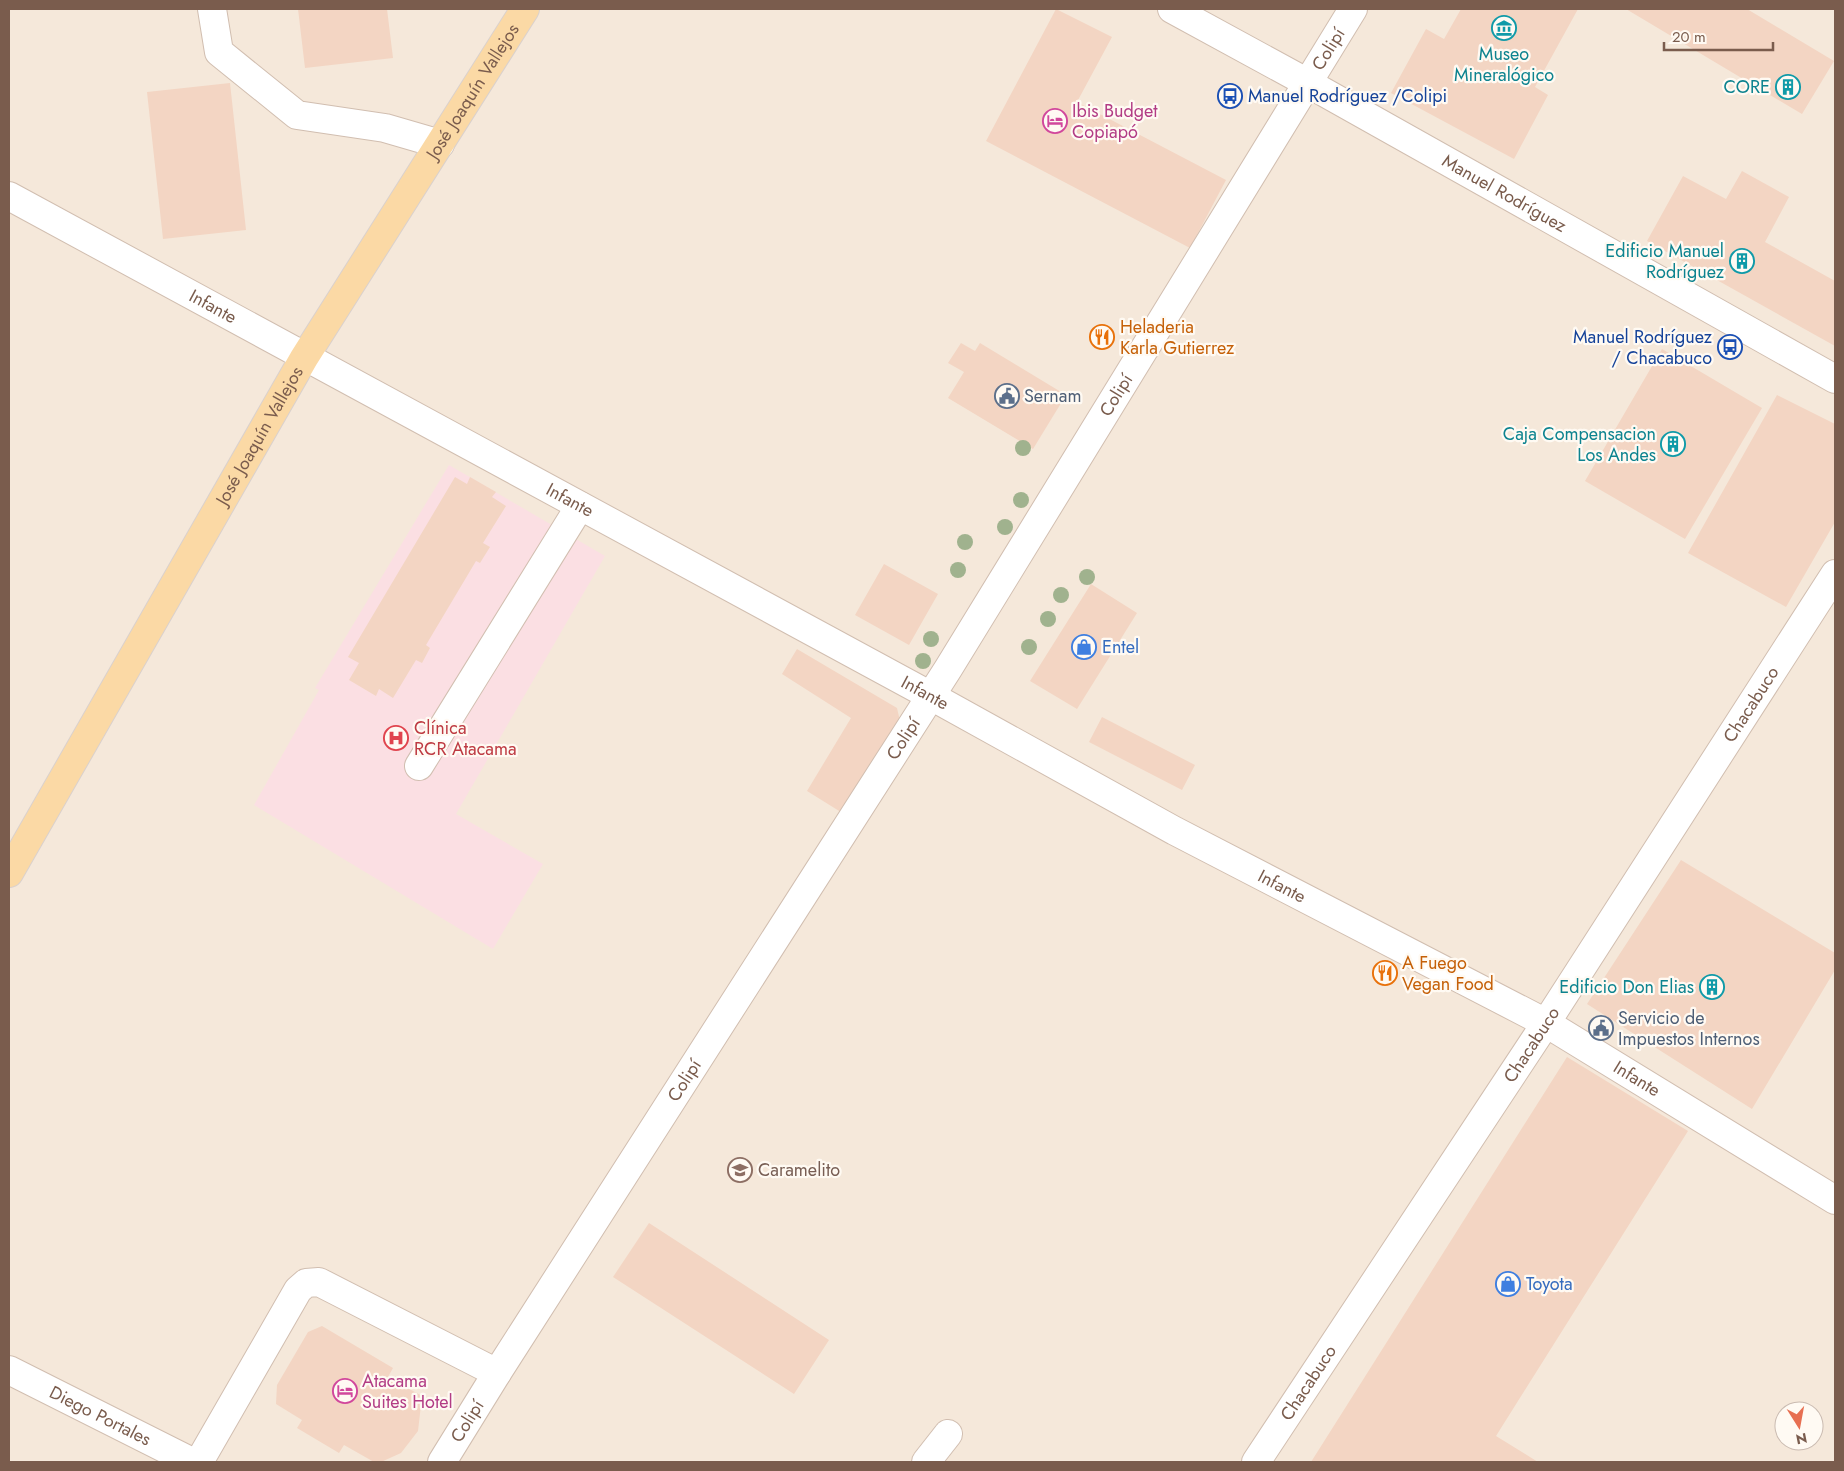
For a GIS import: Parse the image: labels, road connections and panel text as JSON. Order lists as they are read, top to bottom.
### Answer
{
  "streets": {
    "main road": ["José Joaquín Vallejos"],
    "street": [
      "Colipí",
      "Manuel Rodríguez",
      "Infante",
      "Chacabuco",
      "Diego Portales"
    ]
  },
  "crossings": [
    ["Colipí", "Manuel Rodríguez"],
    ["Colipí", "Infante"],
    ["José Joaquín Vallejos", "Infante"],
    ["Infante", "Chacabuco"]
  ],
  "places": {
    "museum": ["Museo Mineralógico"],
    "building": [
      "CORE",
      "Edificio Manuel Rodríguez",
      "Caja Compensacion Los Andes",
      "Edificio Don Elias"
    ],
    "bus stop": ["Manuel Rodríguez /Colipi", "Manuel Rodríguez / Chacabuco"],
    "hotel": ["Ibis Budget Copiapó", "Atacama Suites Hotel"],
    "restaurant": ["Heladeria Karla Gutierrez", "A Fuego Vegan Food"],
    "public building": ["Sernam", "Servicio de Impuestos Internos"],
    "shop": ["Entel", "Toyota"],
    "hospital": ["Clínica RCR Atacama"],
    "school or university": ["Caramelito"]
  },
  "scale_bar": "20 m",
  "north": "bottom"
}
